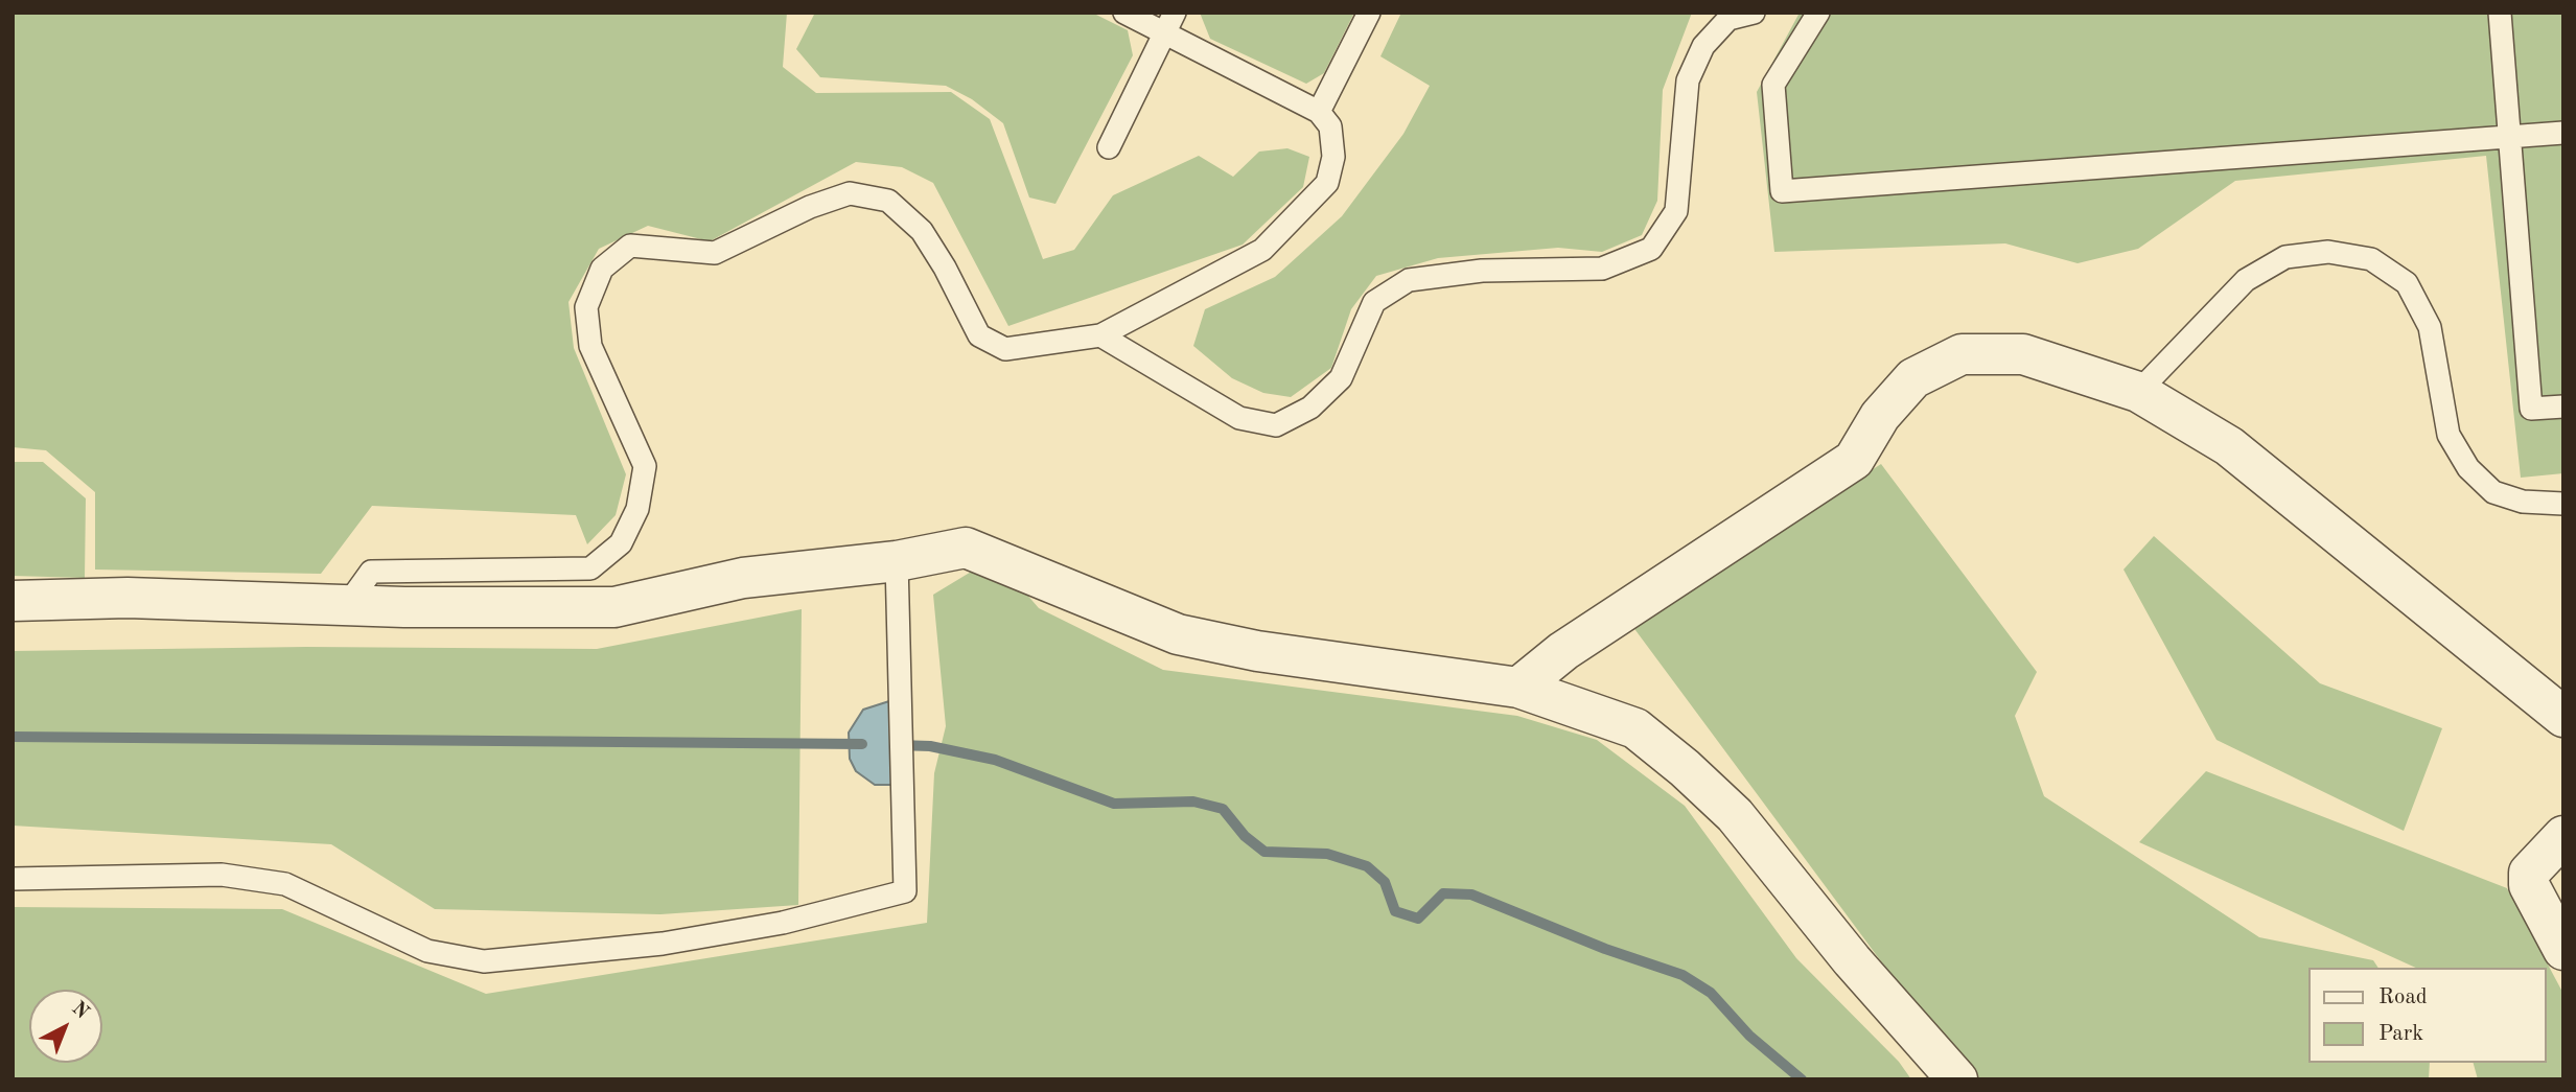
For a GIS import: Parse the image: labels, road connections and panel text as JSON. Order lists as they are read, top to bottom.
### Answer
{
  "legend": ["Road", "Park"],
  "north": "top right"
}
